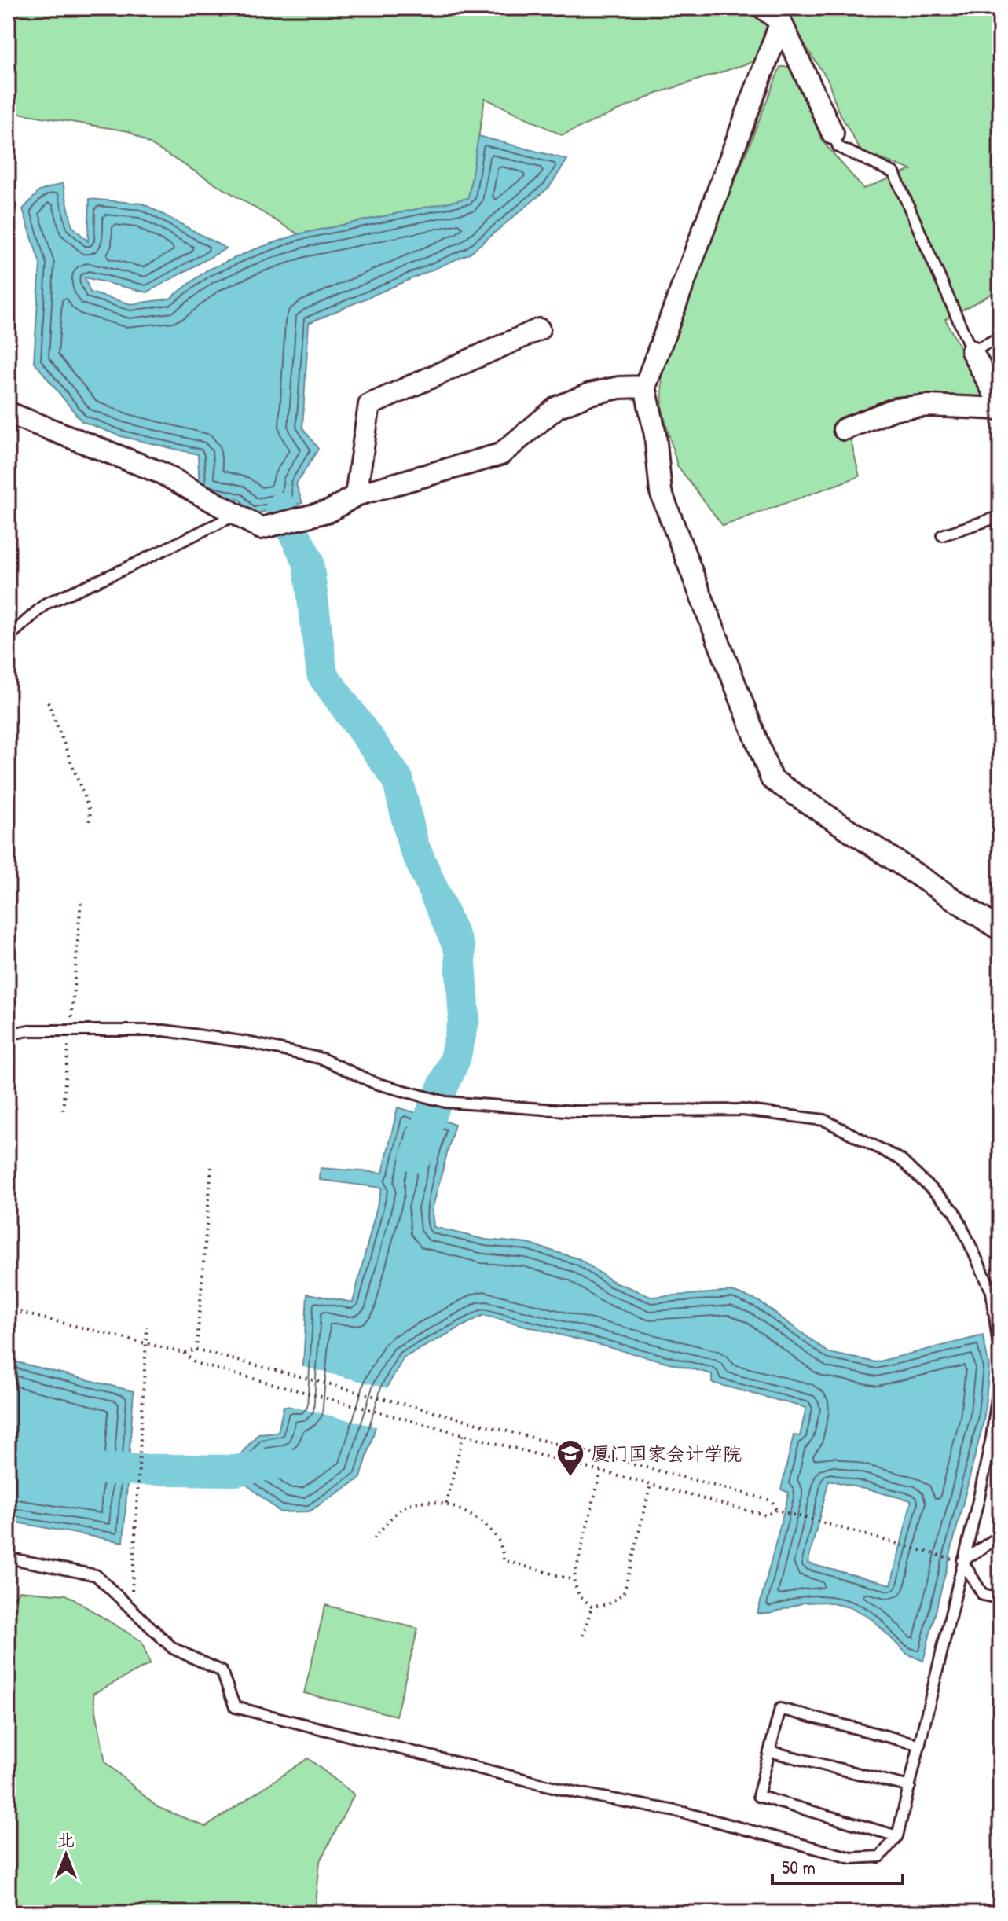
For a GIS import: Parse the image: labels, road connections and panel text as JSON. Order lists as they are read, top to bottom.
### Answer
{
  "places": {
    "school or university": ["厦门国家会计学院"]
  },
  "scale_bar": "50 m",
  "north": "top"
}
